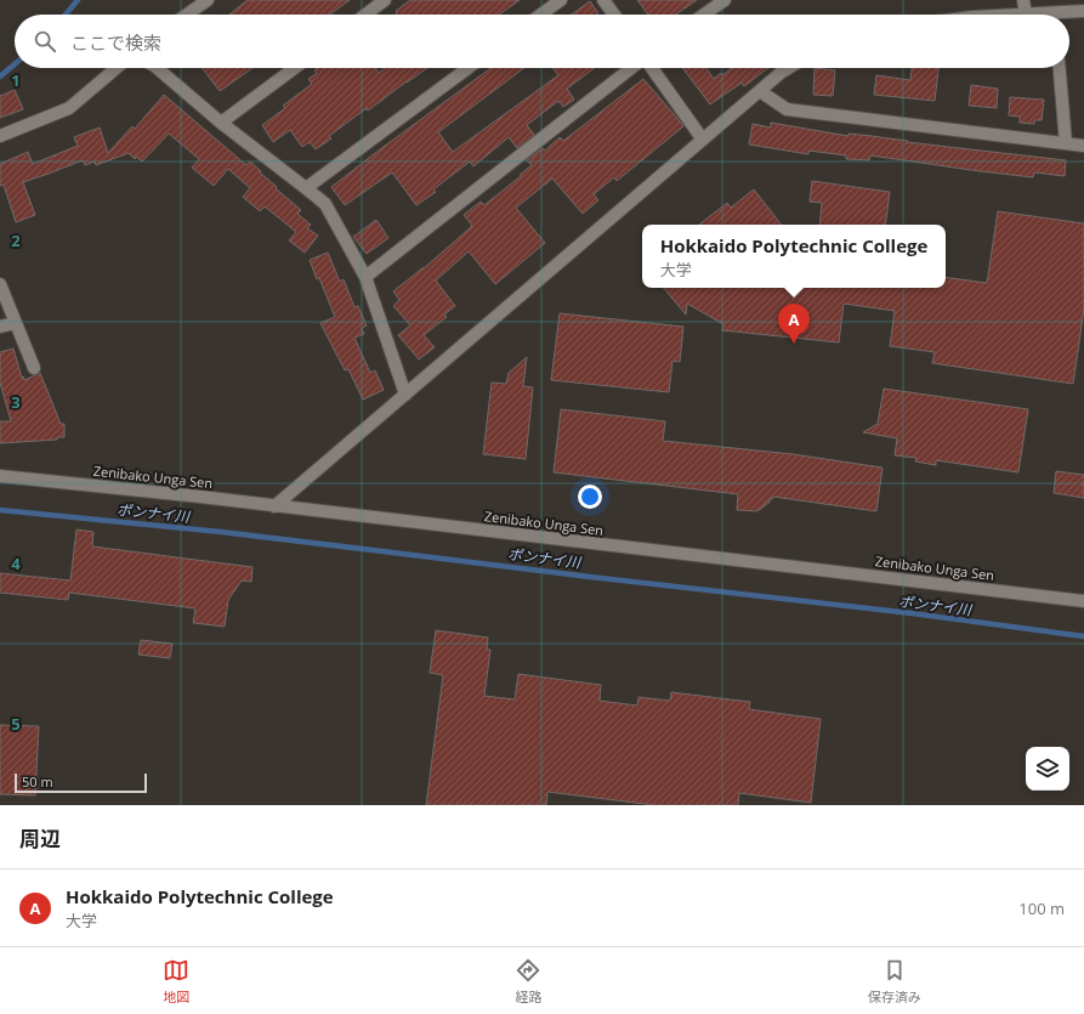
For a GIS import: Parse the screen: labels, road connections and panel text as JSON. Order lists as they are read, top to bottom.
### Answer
{
  "streets": {
    "street": ["Zenibako Unga Sen"]
  },
  "water": ["ポンナイ川"],
  "scale_bar": "50 m",
  "page": {
    "search": "ここで検索",
    "popup": ["Hokkaido Polytechnic College", "大学"],
    "pins": "A",
    "scale": "50 m",
    "heading": "周辺",
    "list": [
      {
        "mark": "A",
        "name": "Hokkaido Polytechnic College",
        "note": "大学",
        "value": "100 m"
      }
    ],
    "nav": ["地図", "経路", "保存済み"]
  },
  "grid": {
    "rows": [
      "1",
      "2",
      "3",
      "4",
      "5"
    ]
  }
}
